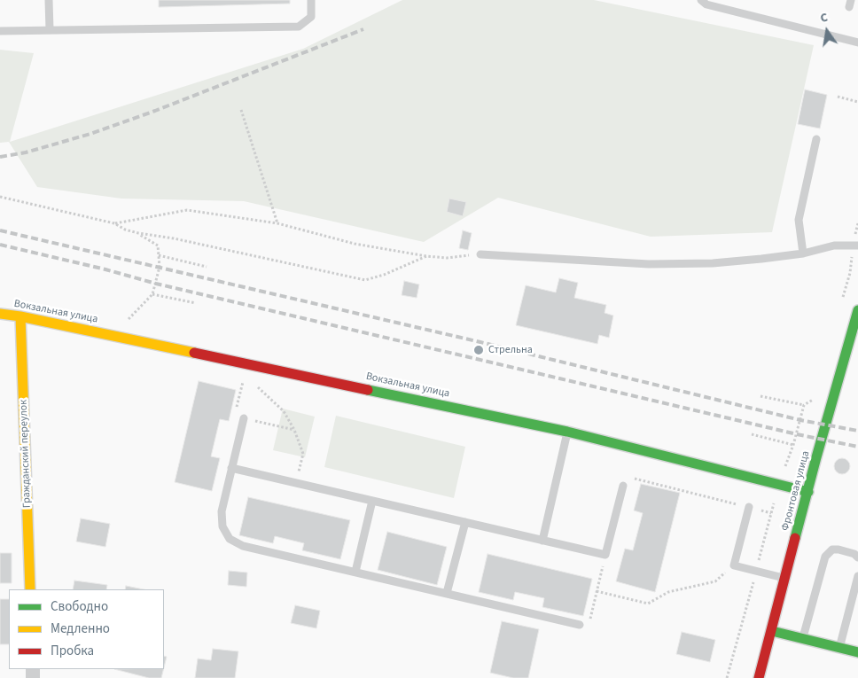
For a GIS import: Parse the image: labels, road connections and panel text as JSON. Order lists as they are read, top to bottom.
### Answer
{
  "streets": {
    "street": ["Вокзальная улица", "Гражданский переулок", "Фронтовая улица"]
  },
  "crossings": [
    ["Вокзальная улица", "Гражданский переулок"],
    ["Вокзальная улица", "Фронтовая улица"]
  ],
  "places": ["Стрельна"],
  "legend": ["Свободно", "Медленно", "Пробка"],
  "north": "top"
}
